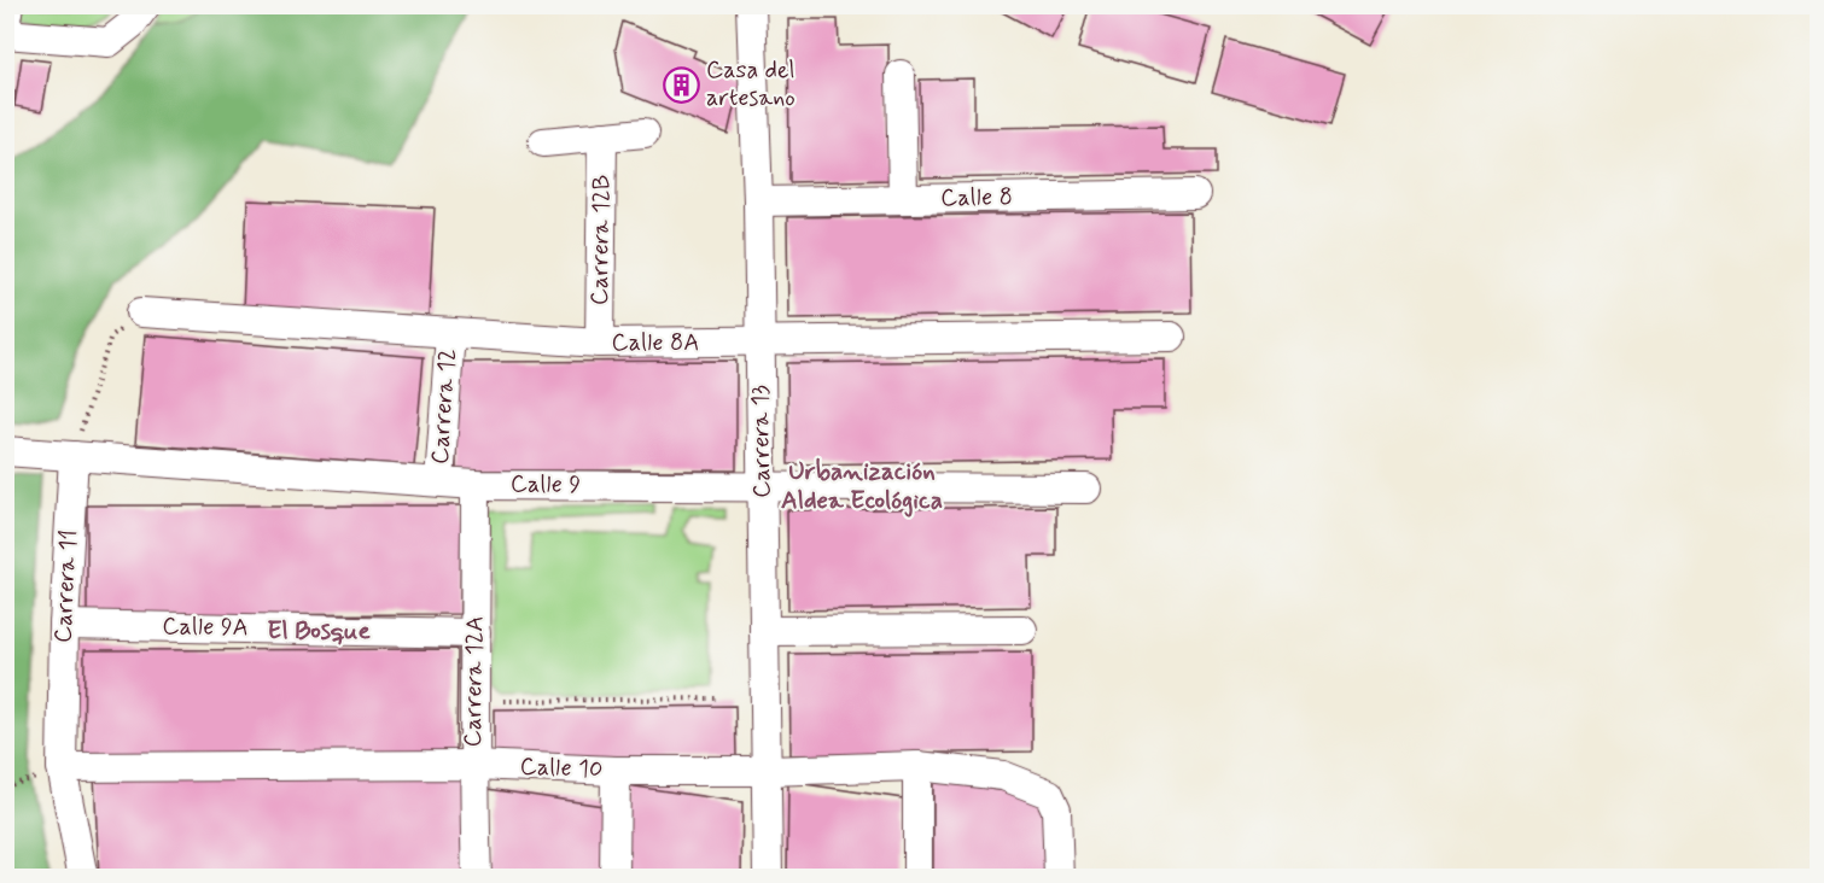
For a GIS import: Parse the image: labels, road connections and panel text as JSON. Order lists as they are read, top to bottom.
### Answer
{
  "streets": {
    "street": [
      "Calle 8",
      "Carrera 12B",
      "Calle 8A",
      "Carrera 12",
      "Carrera 13",
      "Calle 9",
      "Carrera 11",
      "Calle 9A",
      "Carrera 12A",
      "Calle 10"
    ]
  },
  "crossings": [
    ["Calle 8", "Carrera 13"],
    ["Carrera 12B", "Calle 8A"],
    ["Calle 8A", "Carrera 12"],
    ["Calle 8A", "Carrera 13"],
    ["Carrera 12", "Calle 9"],
    ["Carrera 13", "Calle 9"],
    ["Carrera 13", "Calle 10"],
    ["Calle 9", "Carrera 11"],
    ["Calle 9", "Carrera 12A"],
    ["Carrera 11", "Calle 9A"],
    ["Carrera 11", "Calle 10"],
    ["Calle 9A", "Carrera 12A"],
    ["Carrera 12A", "Calle 10"]
  ],
  "districts": ["Urbanización Aldea Ecológica", "El Bosque"],
  "places": {
    "building": ["Casa del artesano"]
  }
}
